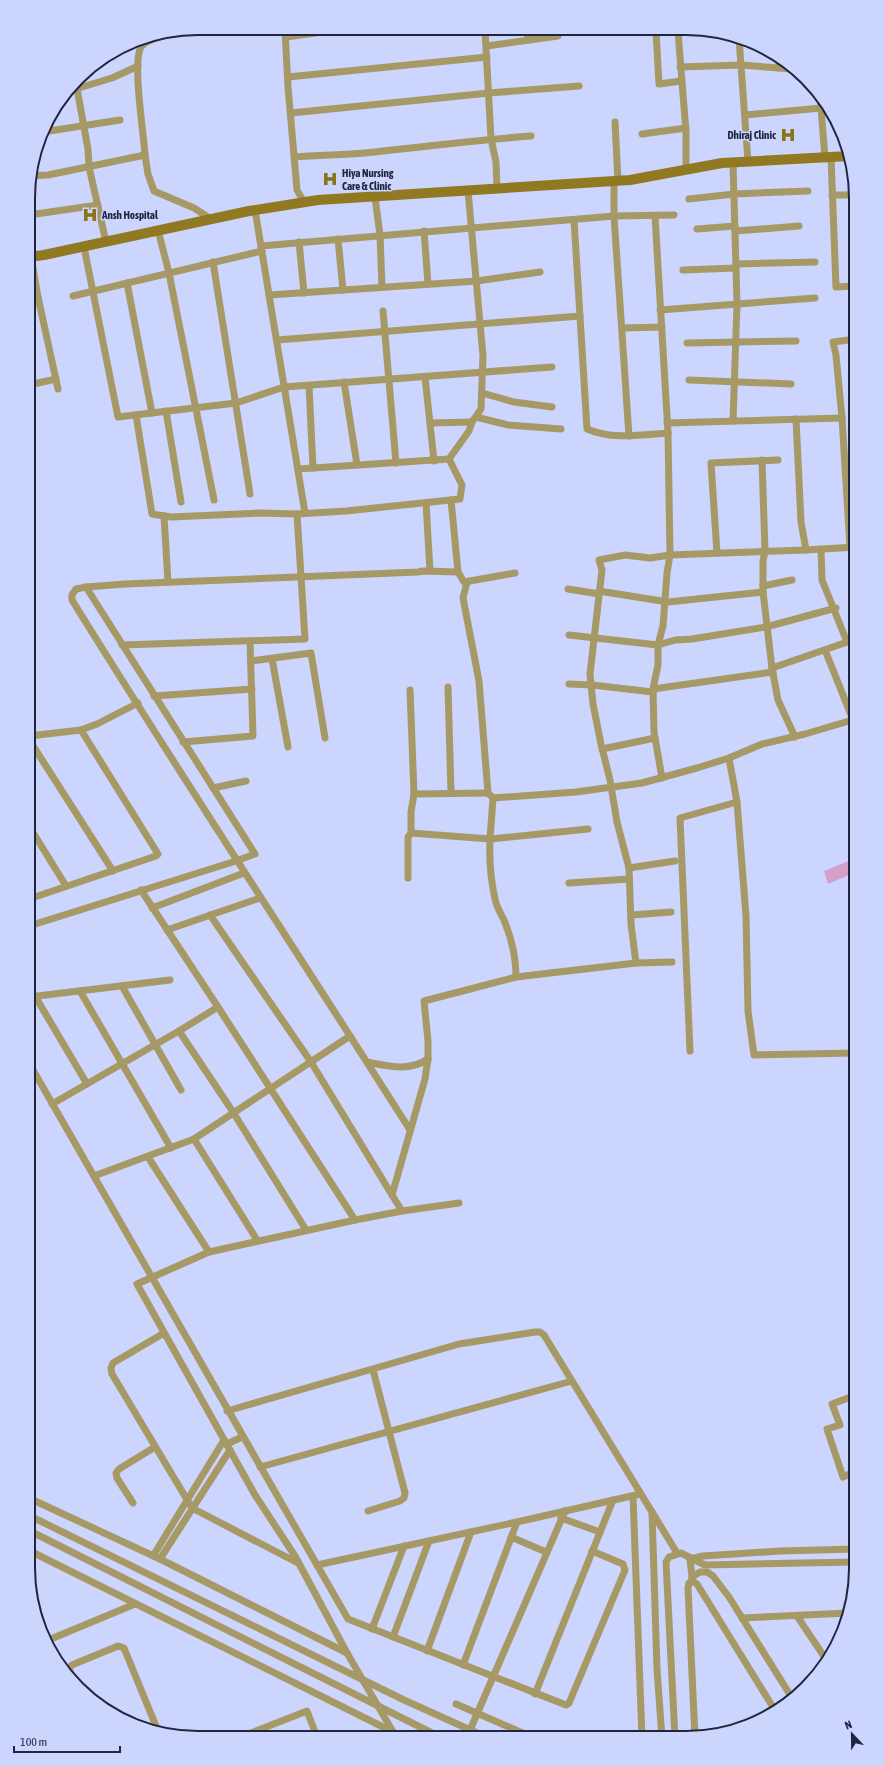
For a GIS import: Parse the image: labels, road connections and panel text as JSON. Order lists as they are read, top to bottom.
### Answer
{
  "places": {
    "hospital": ["Dhiraj Clinic", "Hiya Nursing Care & Clinic", "Ansh Hospital"]
  },
  "scale_bar": "100 m",
  "north": "top"
}
